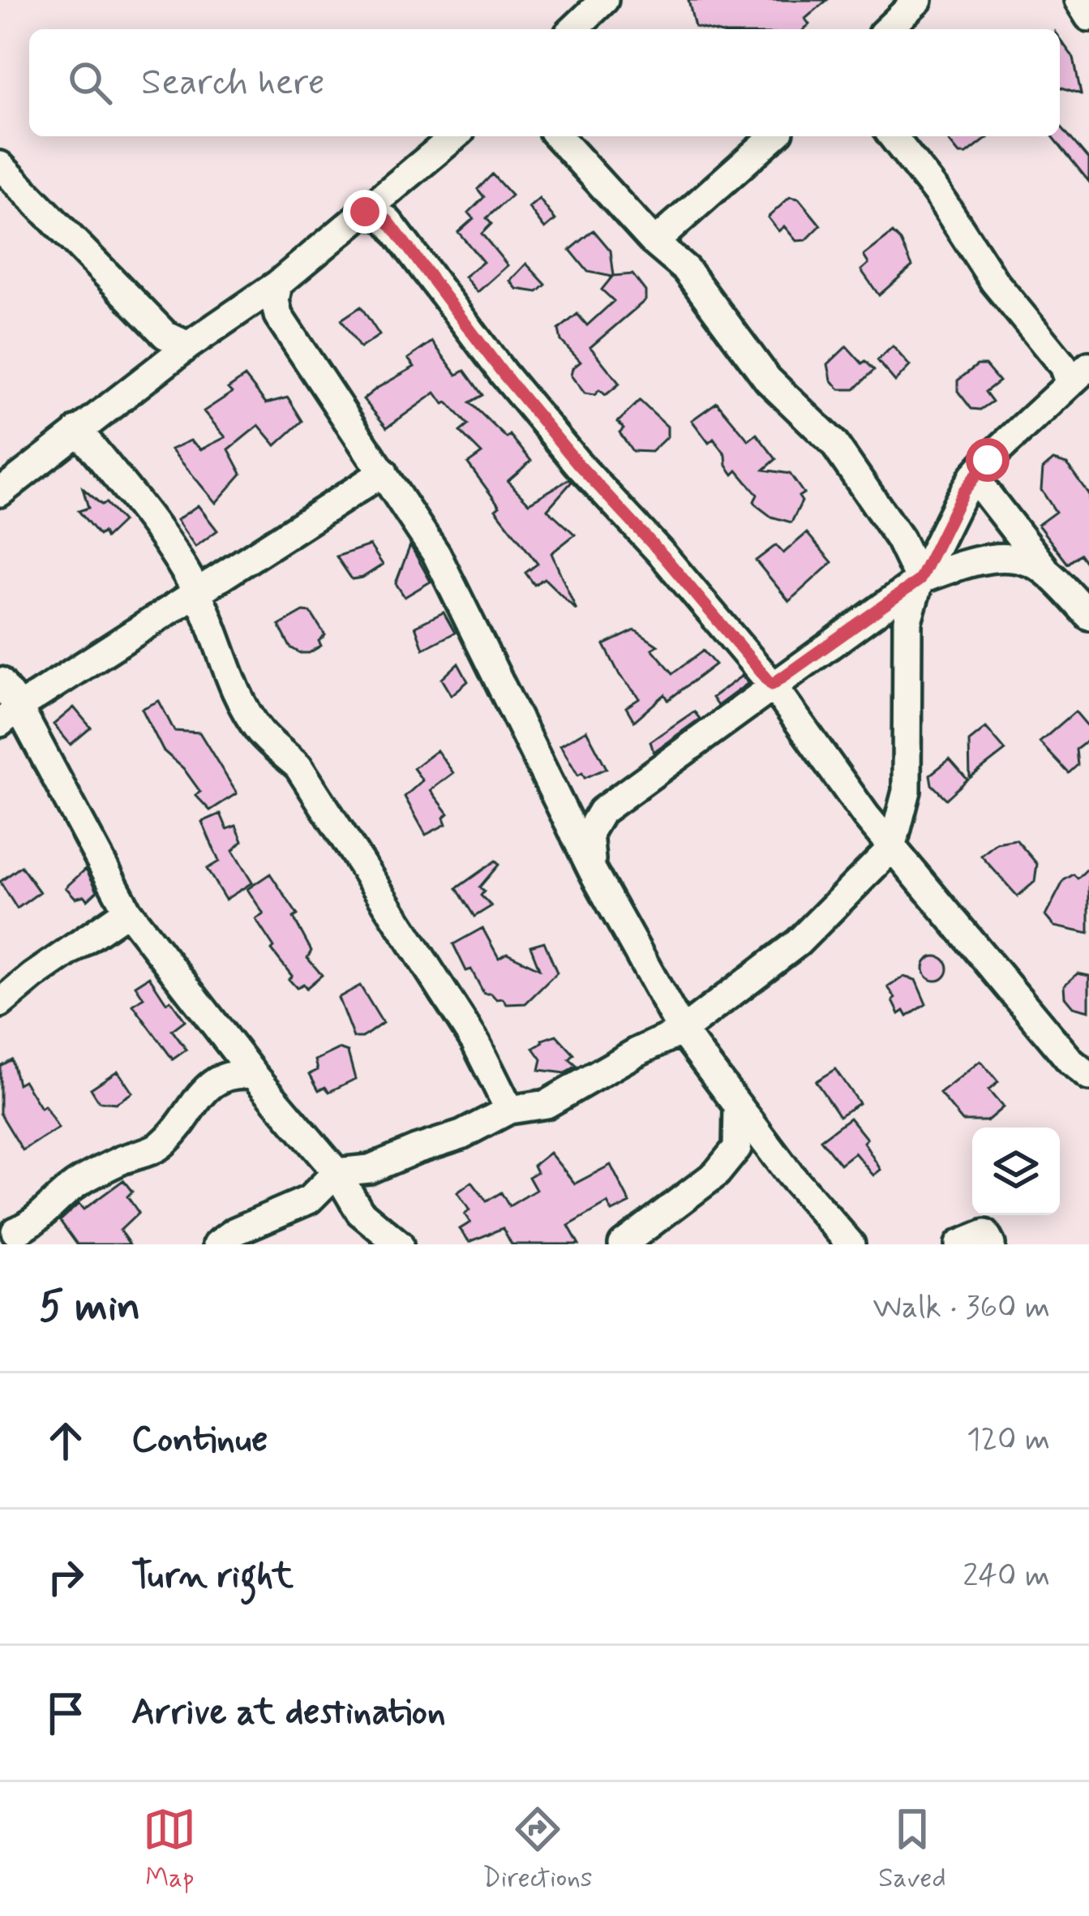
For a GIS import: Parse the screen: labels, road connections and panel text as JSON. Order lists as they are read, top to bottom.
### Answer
{
  "page": {
    "search": "Search here",
    "heading": ["5 min", "Walk · 360 m"],
    "list": [
      ["Continue", "120 m"],
      ["Turn right", "240 m"],
      "Arrive at destination"
    ],
    "nav": ["Map", "Directions", "Saved"]
  }
}
